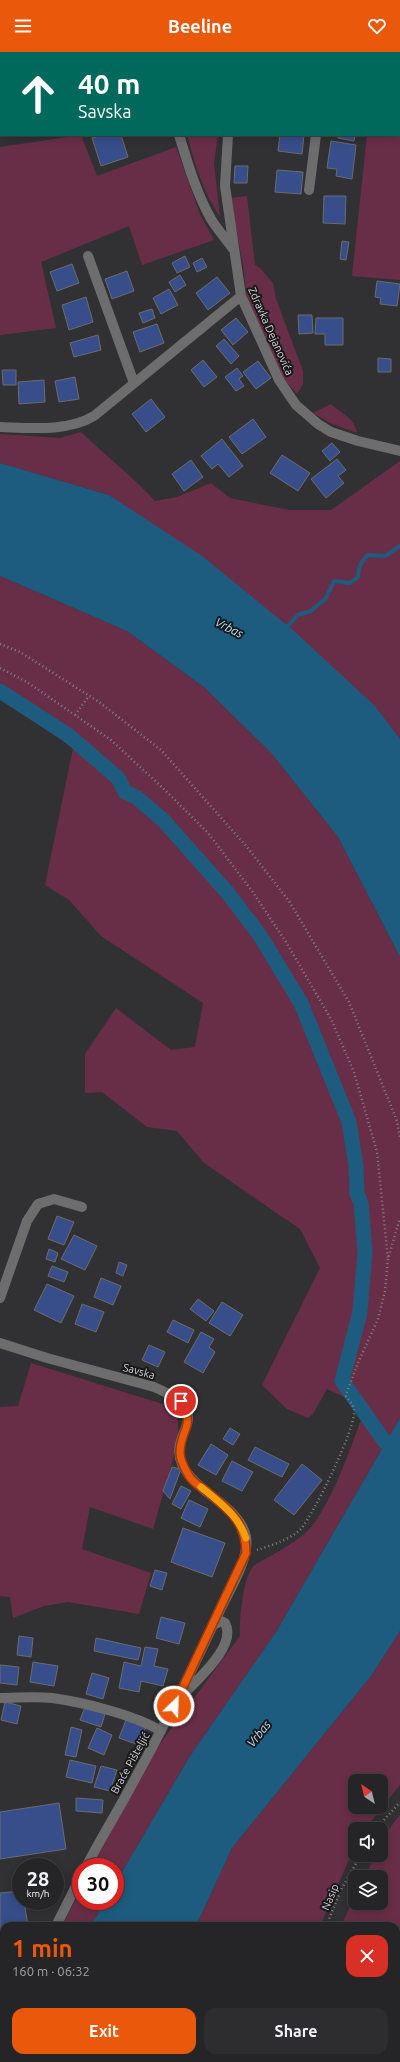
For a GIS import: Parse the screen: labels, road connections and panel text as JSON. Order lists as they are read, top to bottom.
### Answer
{
  "streets": {
    "street": ["Zdravka Dejanovića", "Savska", "Braće Pišteljić"],
    "path": ["Nasip"]
  },
  "crossings": [
    ["Savska", "Braće Pišteljić"]
  ],
  "water": ["Vrbas"],
  "north": "top left",
  "page": {
    "header": "Beeline",
    "turn": ["40 m", "Savska"],
    "speed": "28 km/h",
    "limit": "30",
    "heading": ["1 min", "160 m · 06:32"],
    "buttons": ["Exit", "Share"]
  }
}
